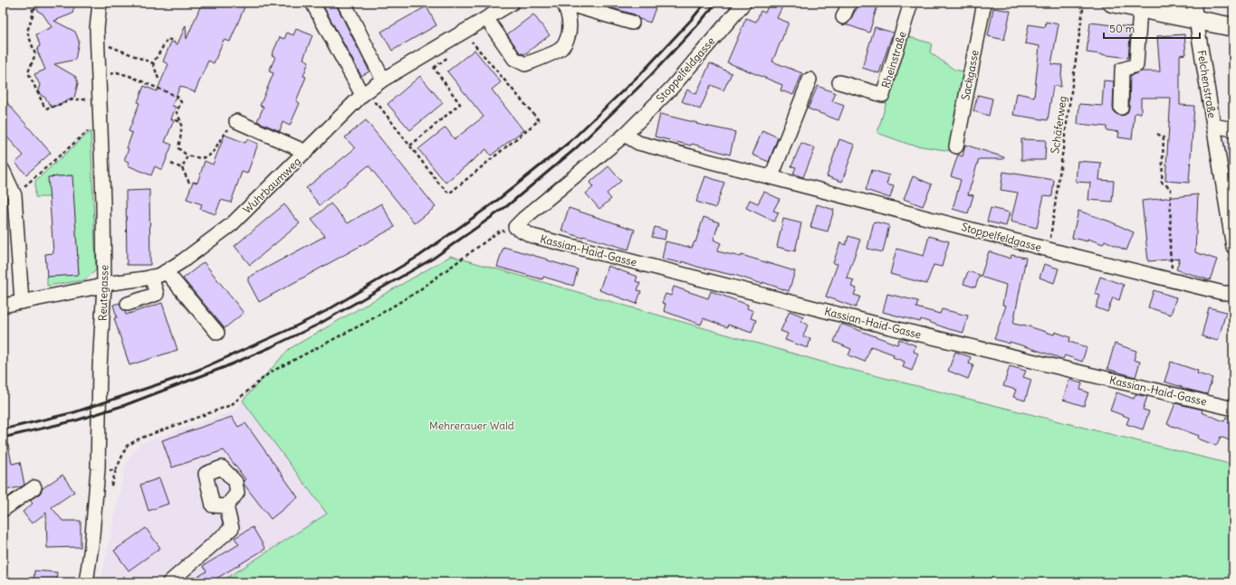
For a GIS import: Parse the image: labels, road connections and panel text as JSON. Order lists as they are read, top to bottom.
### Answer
{
  "streets": {
    "street": [
      "Rheinstraße",
      "Stoppelfeldgasse",
      "Sackgasse",
      "Felchenstraße",
      "Wuhrbaumweg",
      "Kassian-Haid-Gasse",
      "Reutegasse"
    ],
    "path": ["Schäferweg"]
  },
  "crossings": [
    ["Stoppelfeldgasse", "Schäferweg"],
    ["Stoppelfeldgasse", "Kassian-Haid-Gasse"],
    ["Wuhrbaumweg", "Reutegasse"]
  ],
  "parks": ["Mehrerauer Wald"],
  "scale_bar": "50 m"
}
